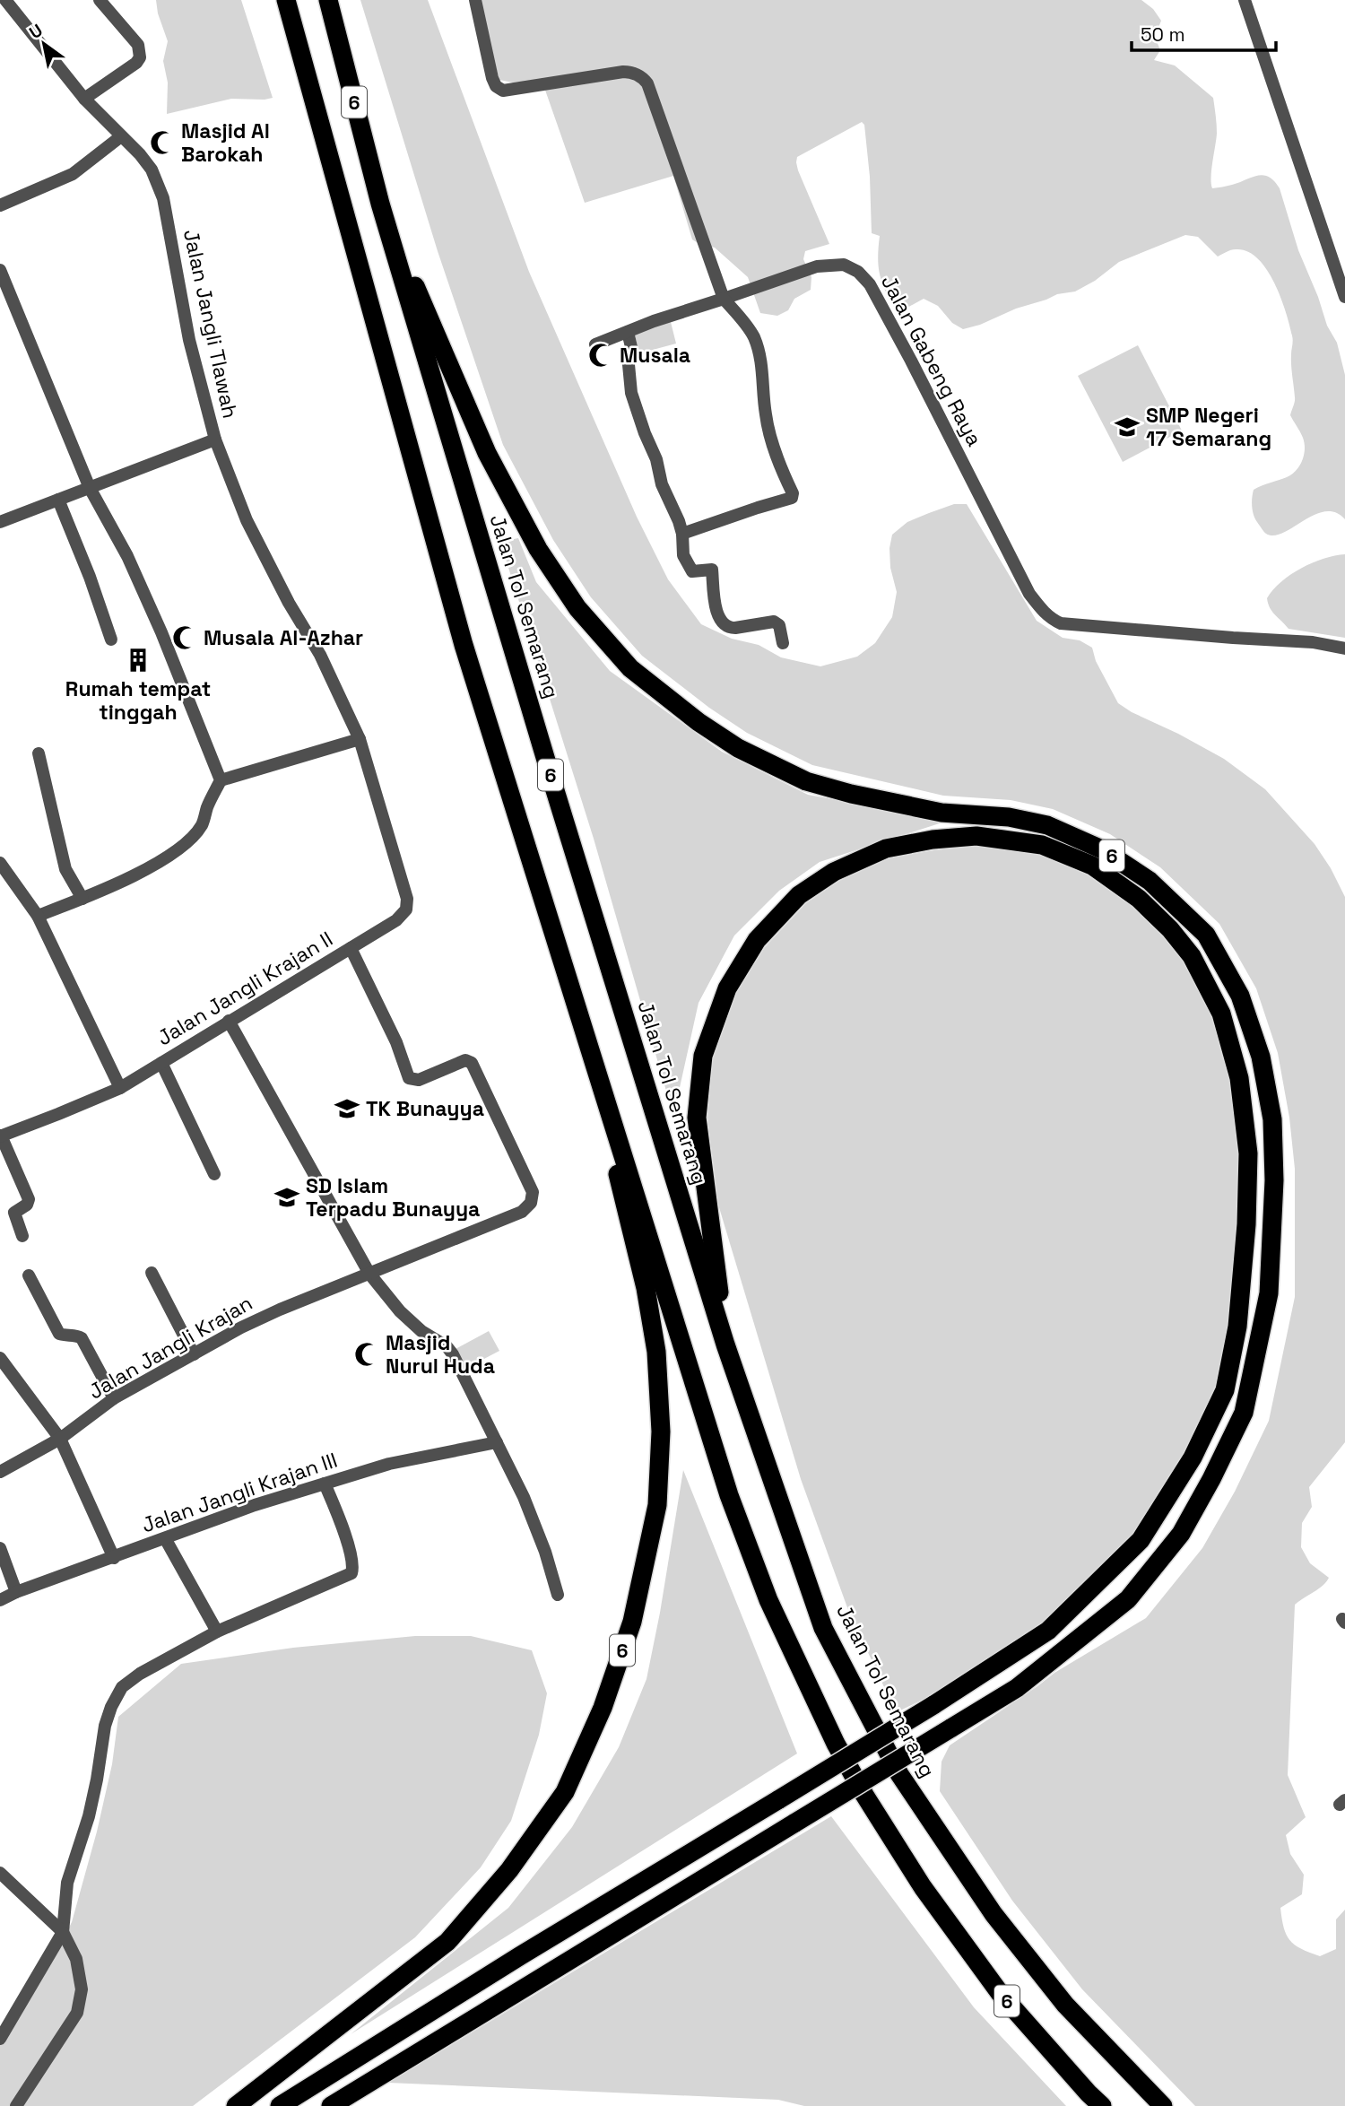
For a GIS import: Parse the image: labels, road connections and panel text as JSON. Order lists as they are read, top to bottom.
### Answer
{
  "streets": {
    "highway": ["6", "Jalan Tol Semarang"],
    "street": [
      "Jalan Jangli Tlawah",
      "Jalan Gabeng Raya",
      "Jalan Jangli Krajan II",
      "Jalan Jangli Krajan",
      "Jalan Jangli Krajan III"
    ]
  },
  "crossings": [
    ["6", "Jalan Tol Semarang"],
    ["Jalan Jangli Tlawah", "Jalan Jangli Krajan II"],
    ["Jalan Jangli Krajan II", "Jalan Jangli Krajan"]
  ],
  "places": {
    "mosque": [
      "Masjid Al Barokah",
      "Musala",
      "Musala Al-Azhar",
      "Masjid Nurul Huda"
    ],
    "school or university": ["SMP Negeri 17 Semarang", "TK Bunayya", "SD Islam Terpadu Bunayya"],
    "building": ["Rumah tempat tinggah"]
  },
  "scale_bar": "50 m",
  "north": "top left"
}
